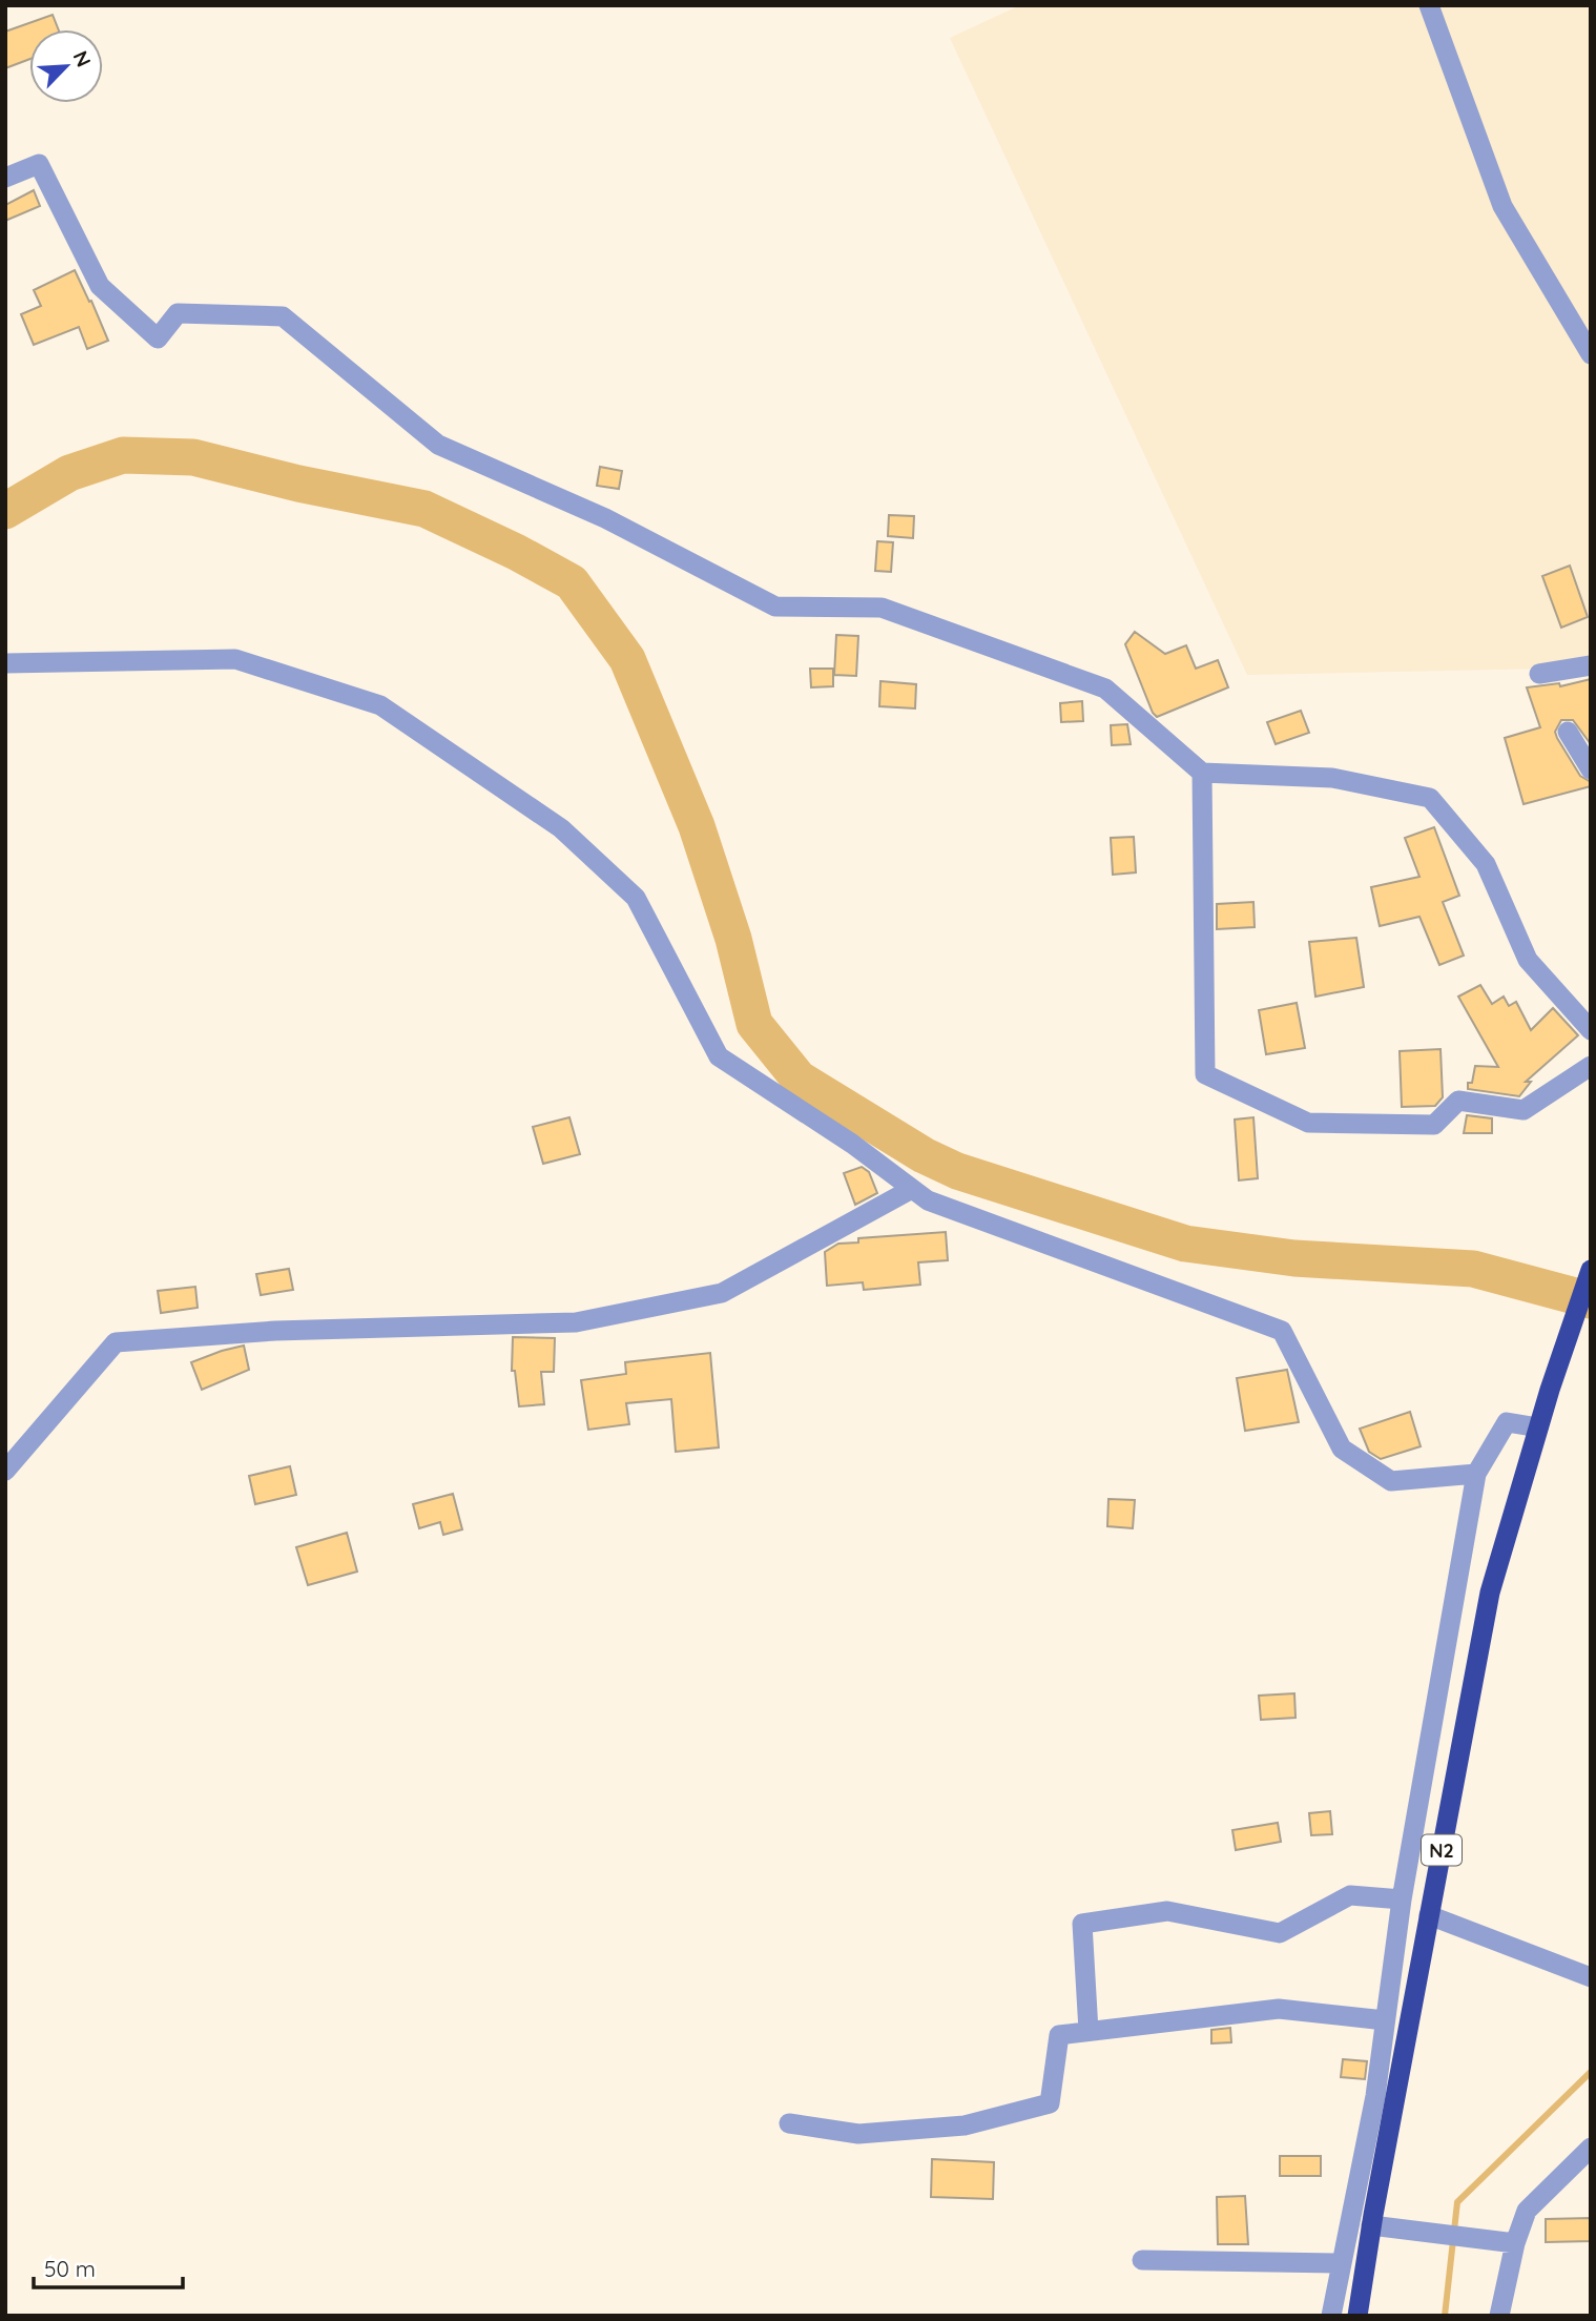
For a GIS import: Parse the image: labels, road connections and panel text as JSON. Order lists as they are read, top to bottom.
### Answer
{
  "streets": {
    "highway": ["N2"]
  },
  "scale_bar": "50 m",
  "north": "top right"
}
